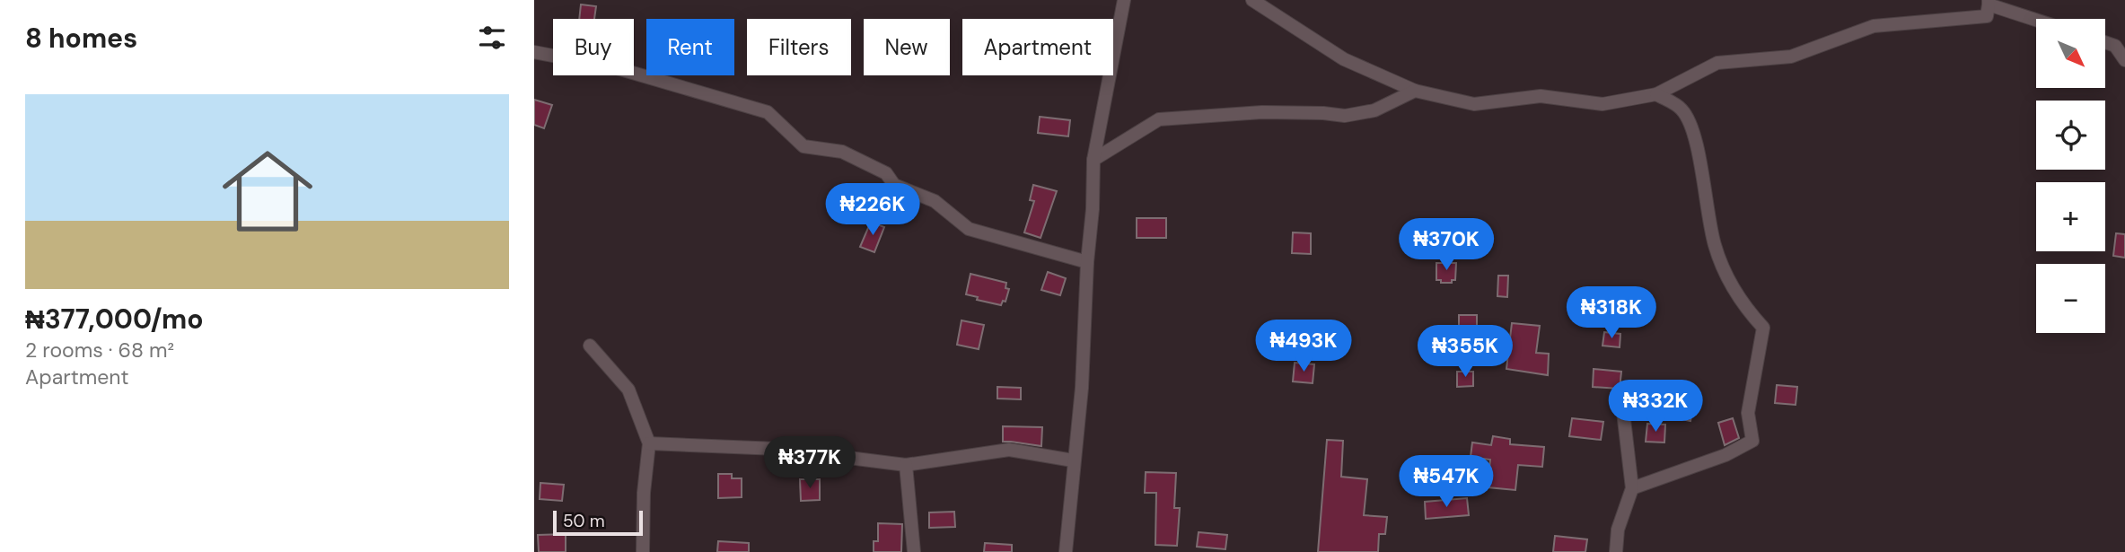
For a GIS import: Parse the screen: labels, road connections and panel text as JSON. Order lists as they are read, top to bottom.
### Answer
{
  "scale_bar": "50 m",
  "north": "bottom right",
  "page": {
    "heading": "8 homes",
    "map_buttons": ["+", "−"],
    "chip": [
      "Buy",
      "Rent",
      "Filters",
      "New",
      "Apartment"
    ],
    "list": [
      {
        "name": "₦377,000/mo",
        "note": "2 rooms · 68 m² · Apartment"
      }
    ],
    "price": [
      "₦226K",
      "₦370K",
      "₦318K",
      "₦493K",
      "₦355K",
      "₦332K",
      "₦377K",
      "₦547K"
    ],
    "scale": "50 m"
  }
}
